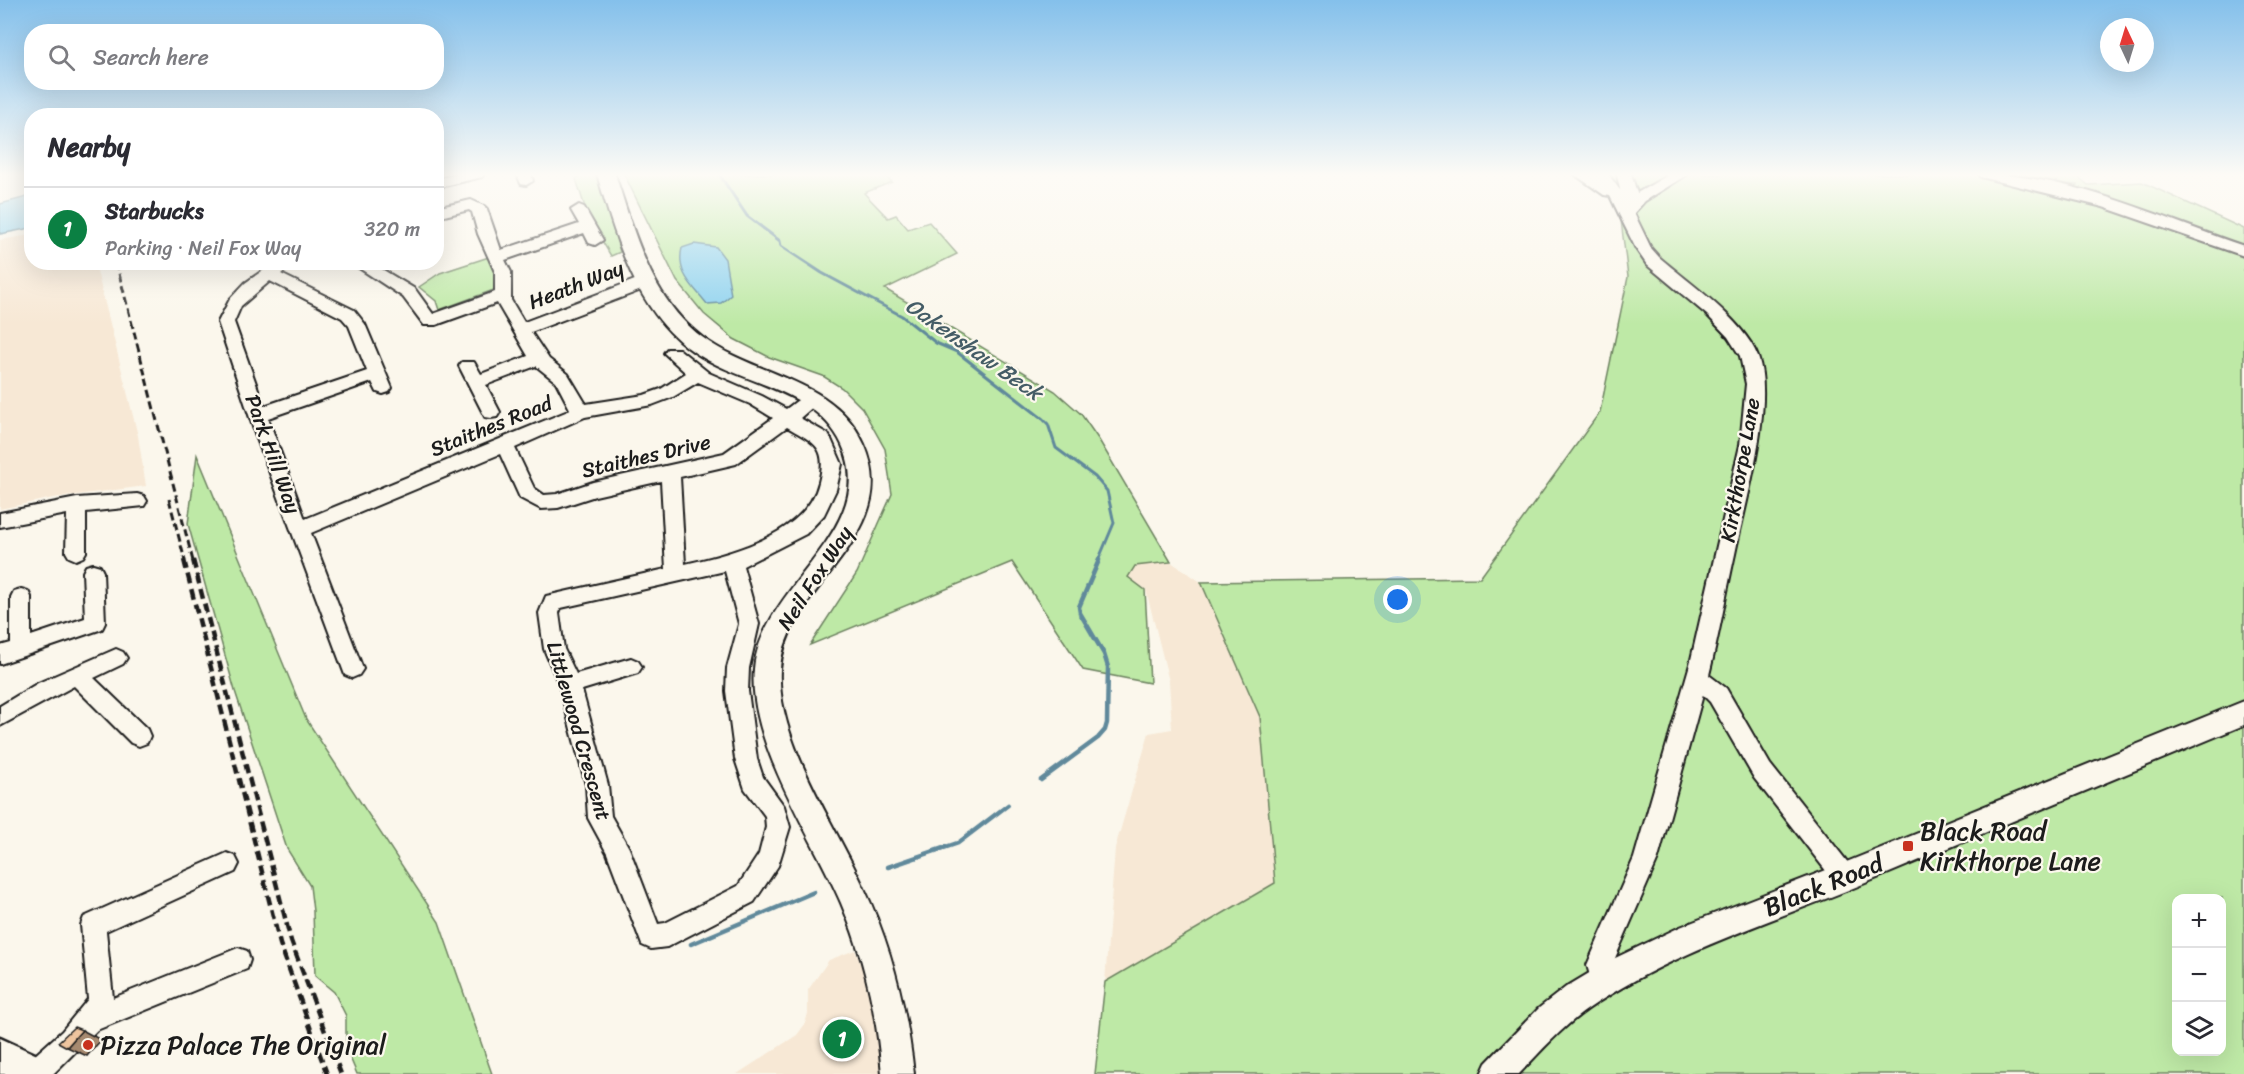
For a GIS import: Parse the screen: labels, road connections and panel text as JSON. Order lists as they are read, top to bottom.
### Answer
{
  "streets": {
    "main road": ["Neil Fox Way", "Black Road"],
    "street": [
      "Heath Way",
      "Staithes Road",
      "Park Hill Way",
      "Staithes Drive",
      "Kirkthorpe Lane",
      "Littlewood Crescent"
    ]
  },
  "crossings": [
    ["Heath Way", "Neil Fox Way"],
    ["Staithes Road", "Park Hill Way"],
    ["Staithes Road", "Staithes Drive"],
    ["Staithes Road", "Littlewood Crescent"],
    ["Staithes Drive", "Neil Fox Way"],
    ["Staithes Drive", "Littlewood Crescent"],
    ["Kirkthorpe Lane", "Black Road"]
  ],
  "water": ["Oakenshaw Beck"],
  "places": {
    "transit": ["Black Road Kirkthorpe Lane"],
    "other": ["Pizza Palace The Original"]
  },
  "north": "top",
  "page": {
    "search": "Search here",
    "heading": "Nearby",
    "list": [
      {
        "mark": "1",
        "name": "Starbucks",
        "note": "Parking · Neil Fox Way",
        "value": "320 m"
      }
    ],
    "map_buttons": ["+", "−"],
    "pins": "1"
  }
}
